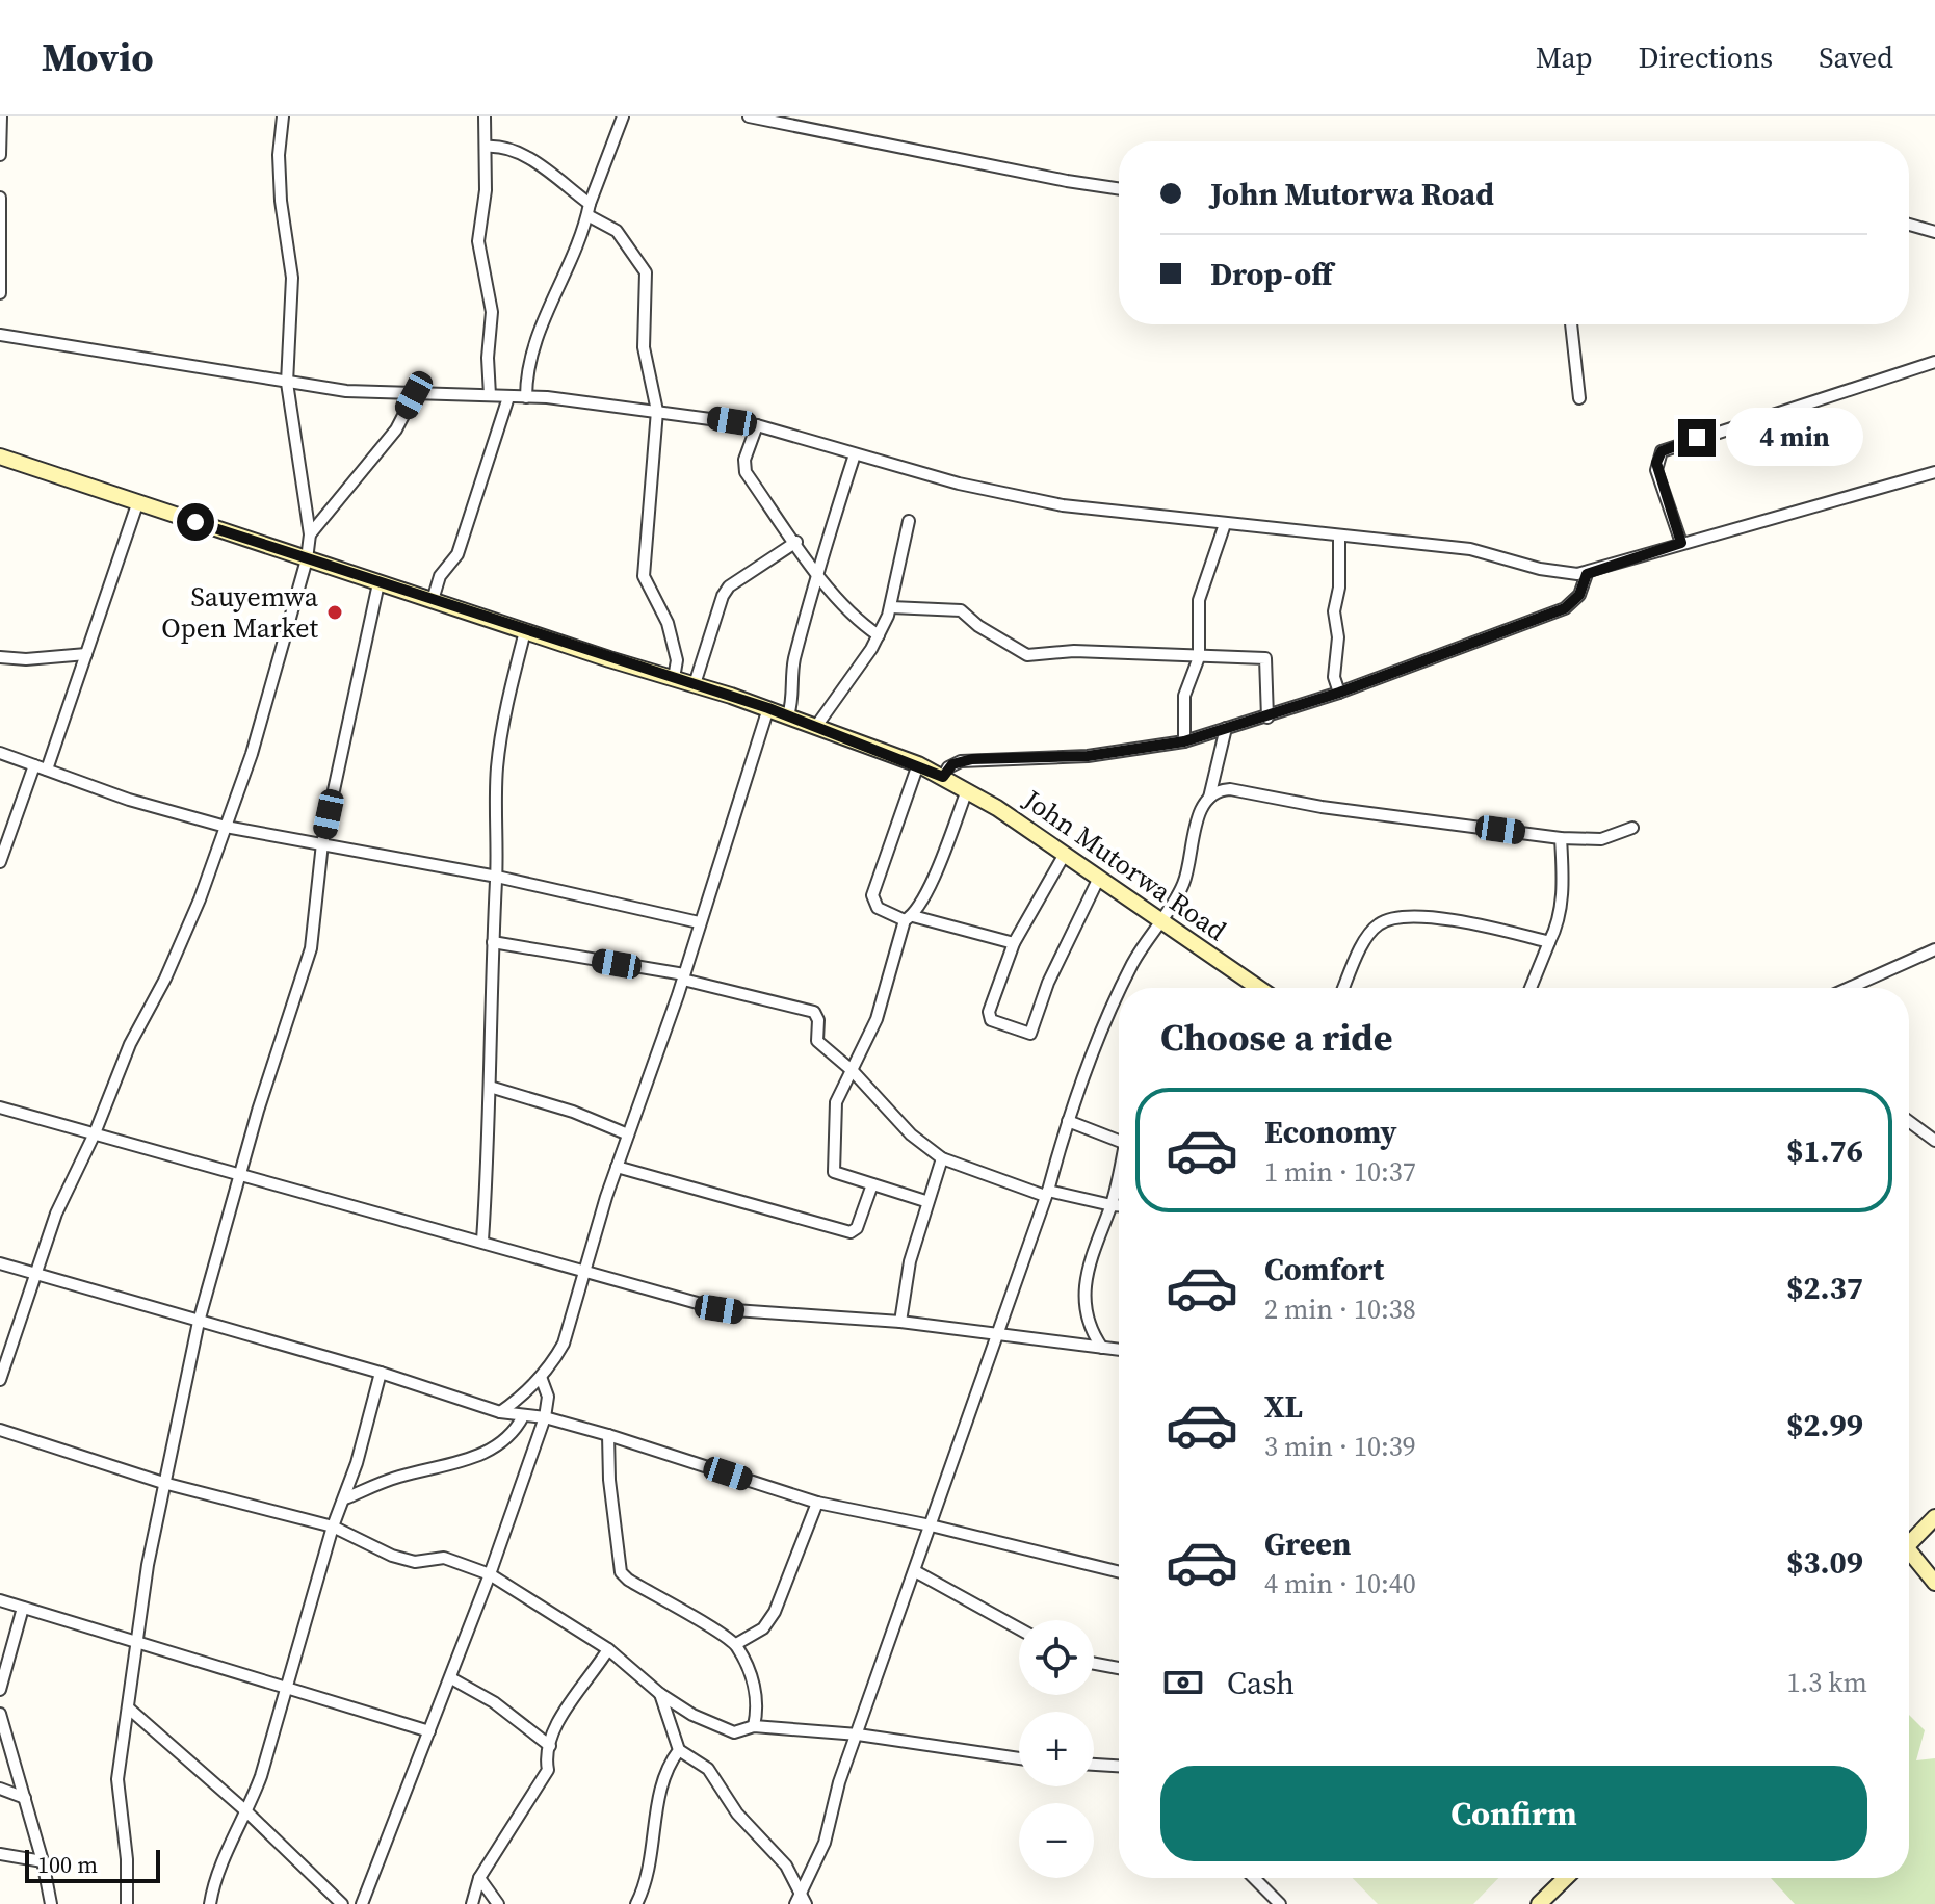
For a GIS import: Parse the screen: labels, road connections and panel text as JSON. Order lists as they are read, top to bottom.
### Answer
{
  "streets": {
    "street": ["John Mutorwa Road"]
  },
  "places": ["Sauyemwa Open Market"],
  "scale_bar": "100 m",
  "page": {
    "header": "Movio",
    "nav": ["Map", "Directions", "Saved"],
    "banner": ["John Mutorwa Road", "Drop-off"],
    "bubble": "4 min",
    "heading": "Choose a ride",
    "list": [
      {
        "name": "Economy",
        "note": "1 min · 10:37",
        "value": "$1.76"
      },
      {
        "name": "Comfort",
        "note": "2 min · 10:38",
        "value": "$2.37"
      },
      {
        "name": "XL",
        "note": "3 min · 10:39",
        "value": "$2.99"
      },
      {
        "name": "Green",
        "note": "4 min · 10:40",
        "value": "$3.09"
      }
    ],
    "map_buttons": ["+", "−"],
    "pay": ["Cash", "1.3 km"],
    "buttons": "Confirm",
    "scale": "100 m"
  }
}
